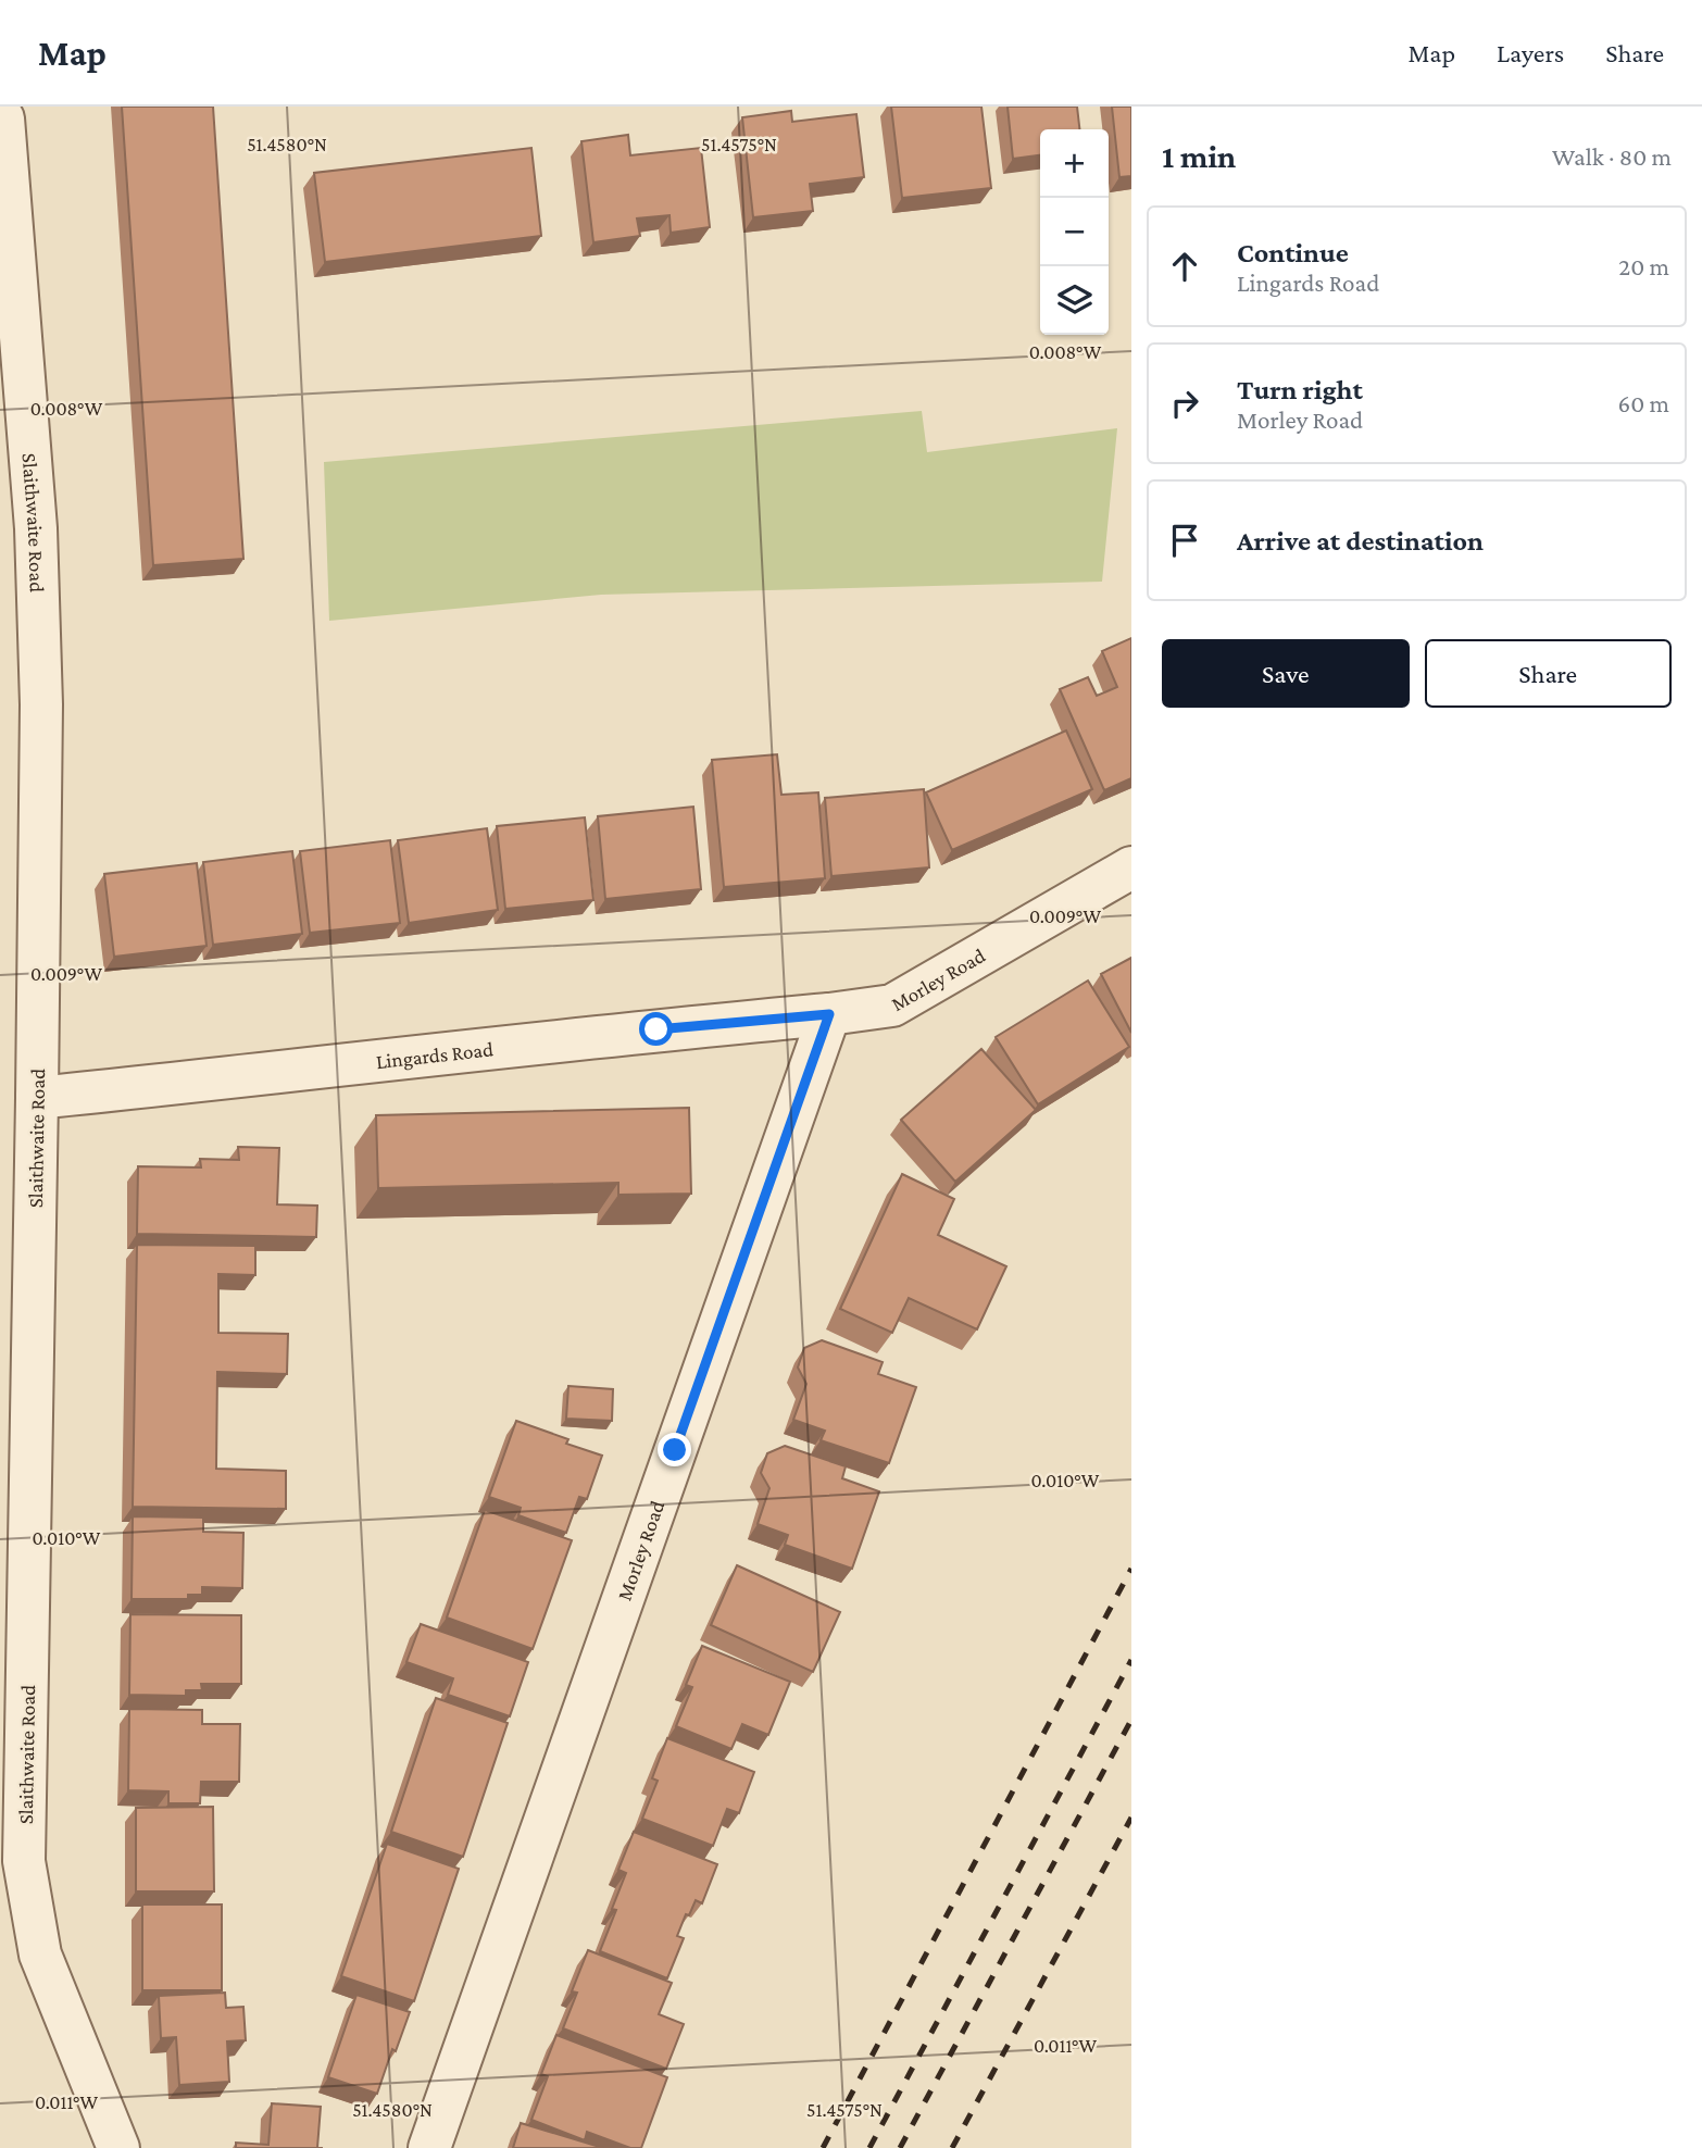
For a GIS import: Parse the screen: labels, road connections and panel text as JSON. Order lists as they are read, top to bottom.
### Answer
{
  "streets": {
    "street": ["Slaithwaite Road", "Morley Road", "Lingards Road"]
  },
  "crossings": [
    ["Slaithwaite Road", "Lingards Road"],
    ["Morley Road", "Lingards Road"]
  ],
  "page": {
    "header": "Map",
    "nav": ["Map", "Layers", "Share"],
    "heading": ["1 min", "Walk · 80 m"],
    "map_buttons": ["+", "−"],
    "list": [
      ["Continue", "Lingards Road", "20 m"],
      ["Turn right", "Morley Road", "60 m"],
      "Arrive at destination"
    ],
    "buttons": ["Save", "Share"]
  },
  "coordinates": [
    "51.4580°N",
    "51.4575°N",
    "0.008°W",
    "0.009°W",
    "0.010°W",
    "0.011°W"
  ]
}
